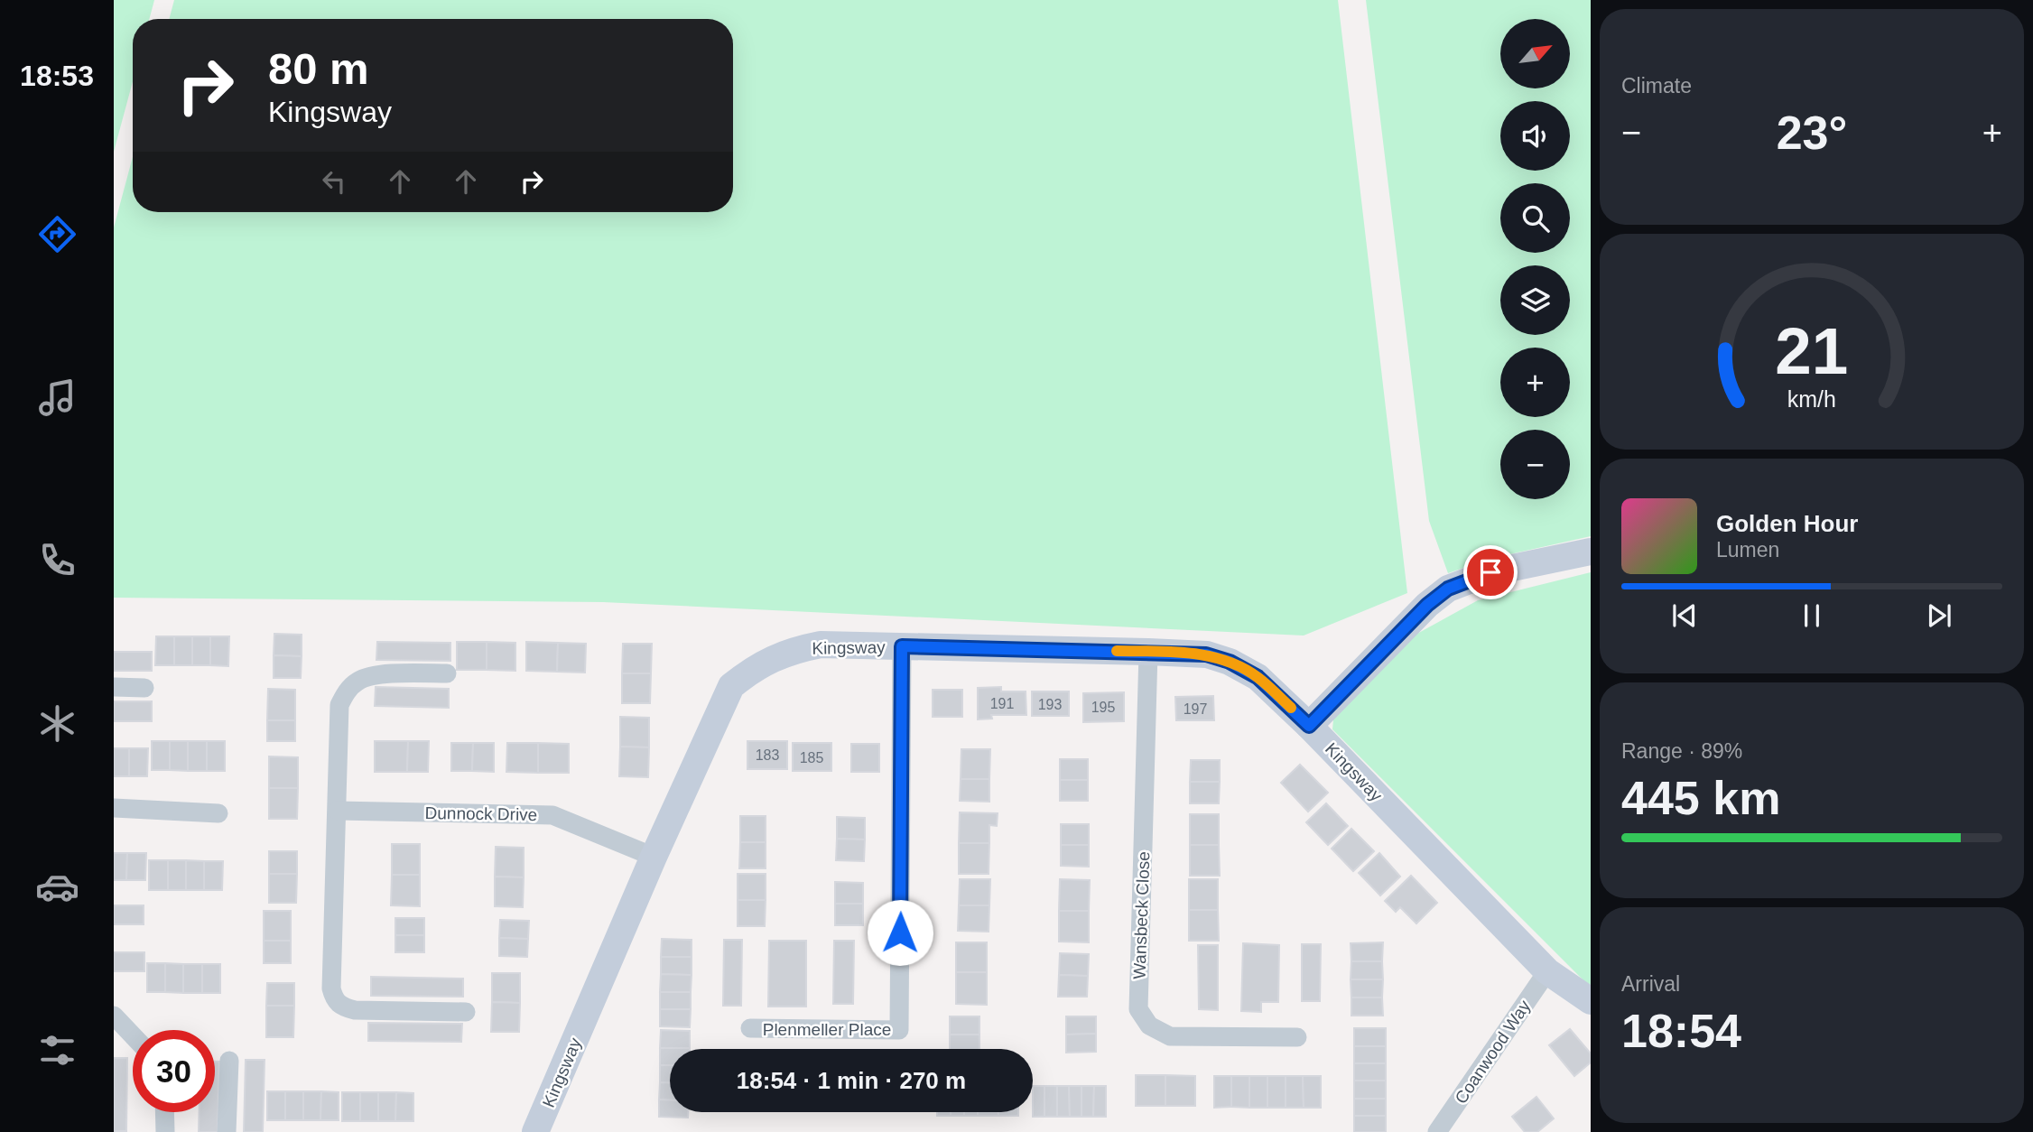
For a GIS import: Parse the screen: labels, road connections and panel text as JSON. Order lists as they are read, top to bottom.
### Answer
{
  "streets": {
    "street": [
      "Kingsway",
      "Dunnock Drive",
      "Wansbeck Close",
      "Plenmeller Place",
      "Coanwood Way"
    ]
  },
  "crossings": [
    ["Kingsway", "Dunnock Drive"],
    ["Kingsway", "Wansbeck Close"],
    ["Kingsway", "Plenmeller Place"],
    ["Kingsway", "Coanwood Way"]
  ],
  "house_numbers": [
    "191",
    "193",
    "195",
    "197",
    "183",
    "185"
  ],
  "north": "top right",
  "page": {
    "tabs": "18:53",
    "tile": [
      "Climate",
      ["Range · 89%", "445 km"],
      ["Arrival", "18:54"]
    ],
    "map_buttons": ["+", "−"],
    "turn": ["80 m", "Kingsway"],
    "heat": ["−", "23°", "+"],
    "song": ["Golden Hour", "Lumen"],
    "limit": "30",
    "trip": "18:54 · 1 min · 270 m",
    "gauge": ["21", "km/h"]
  }
}
